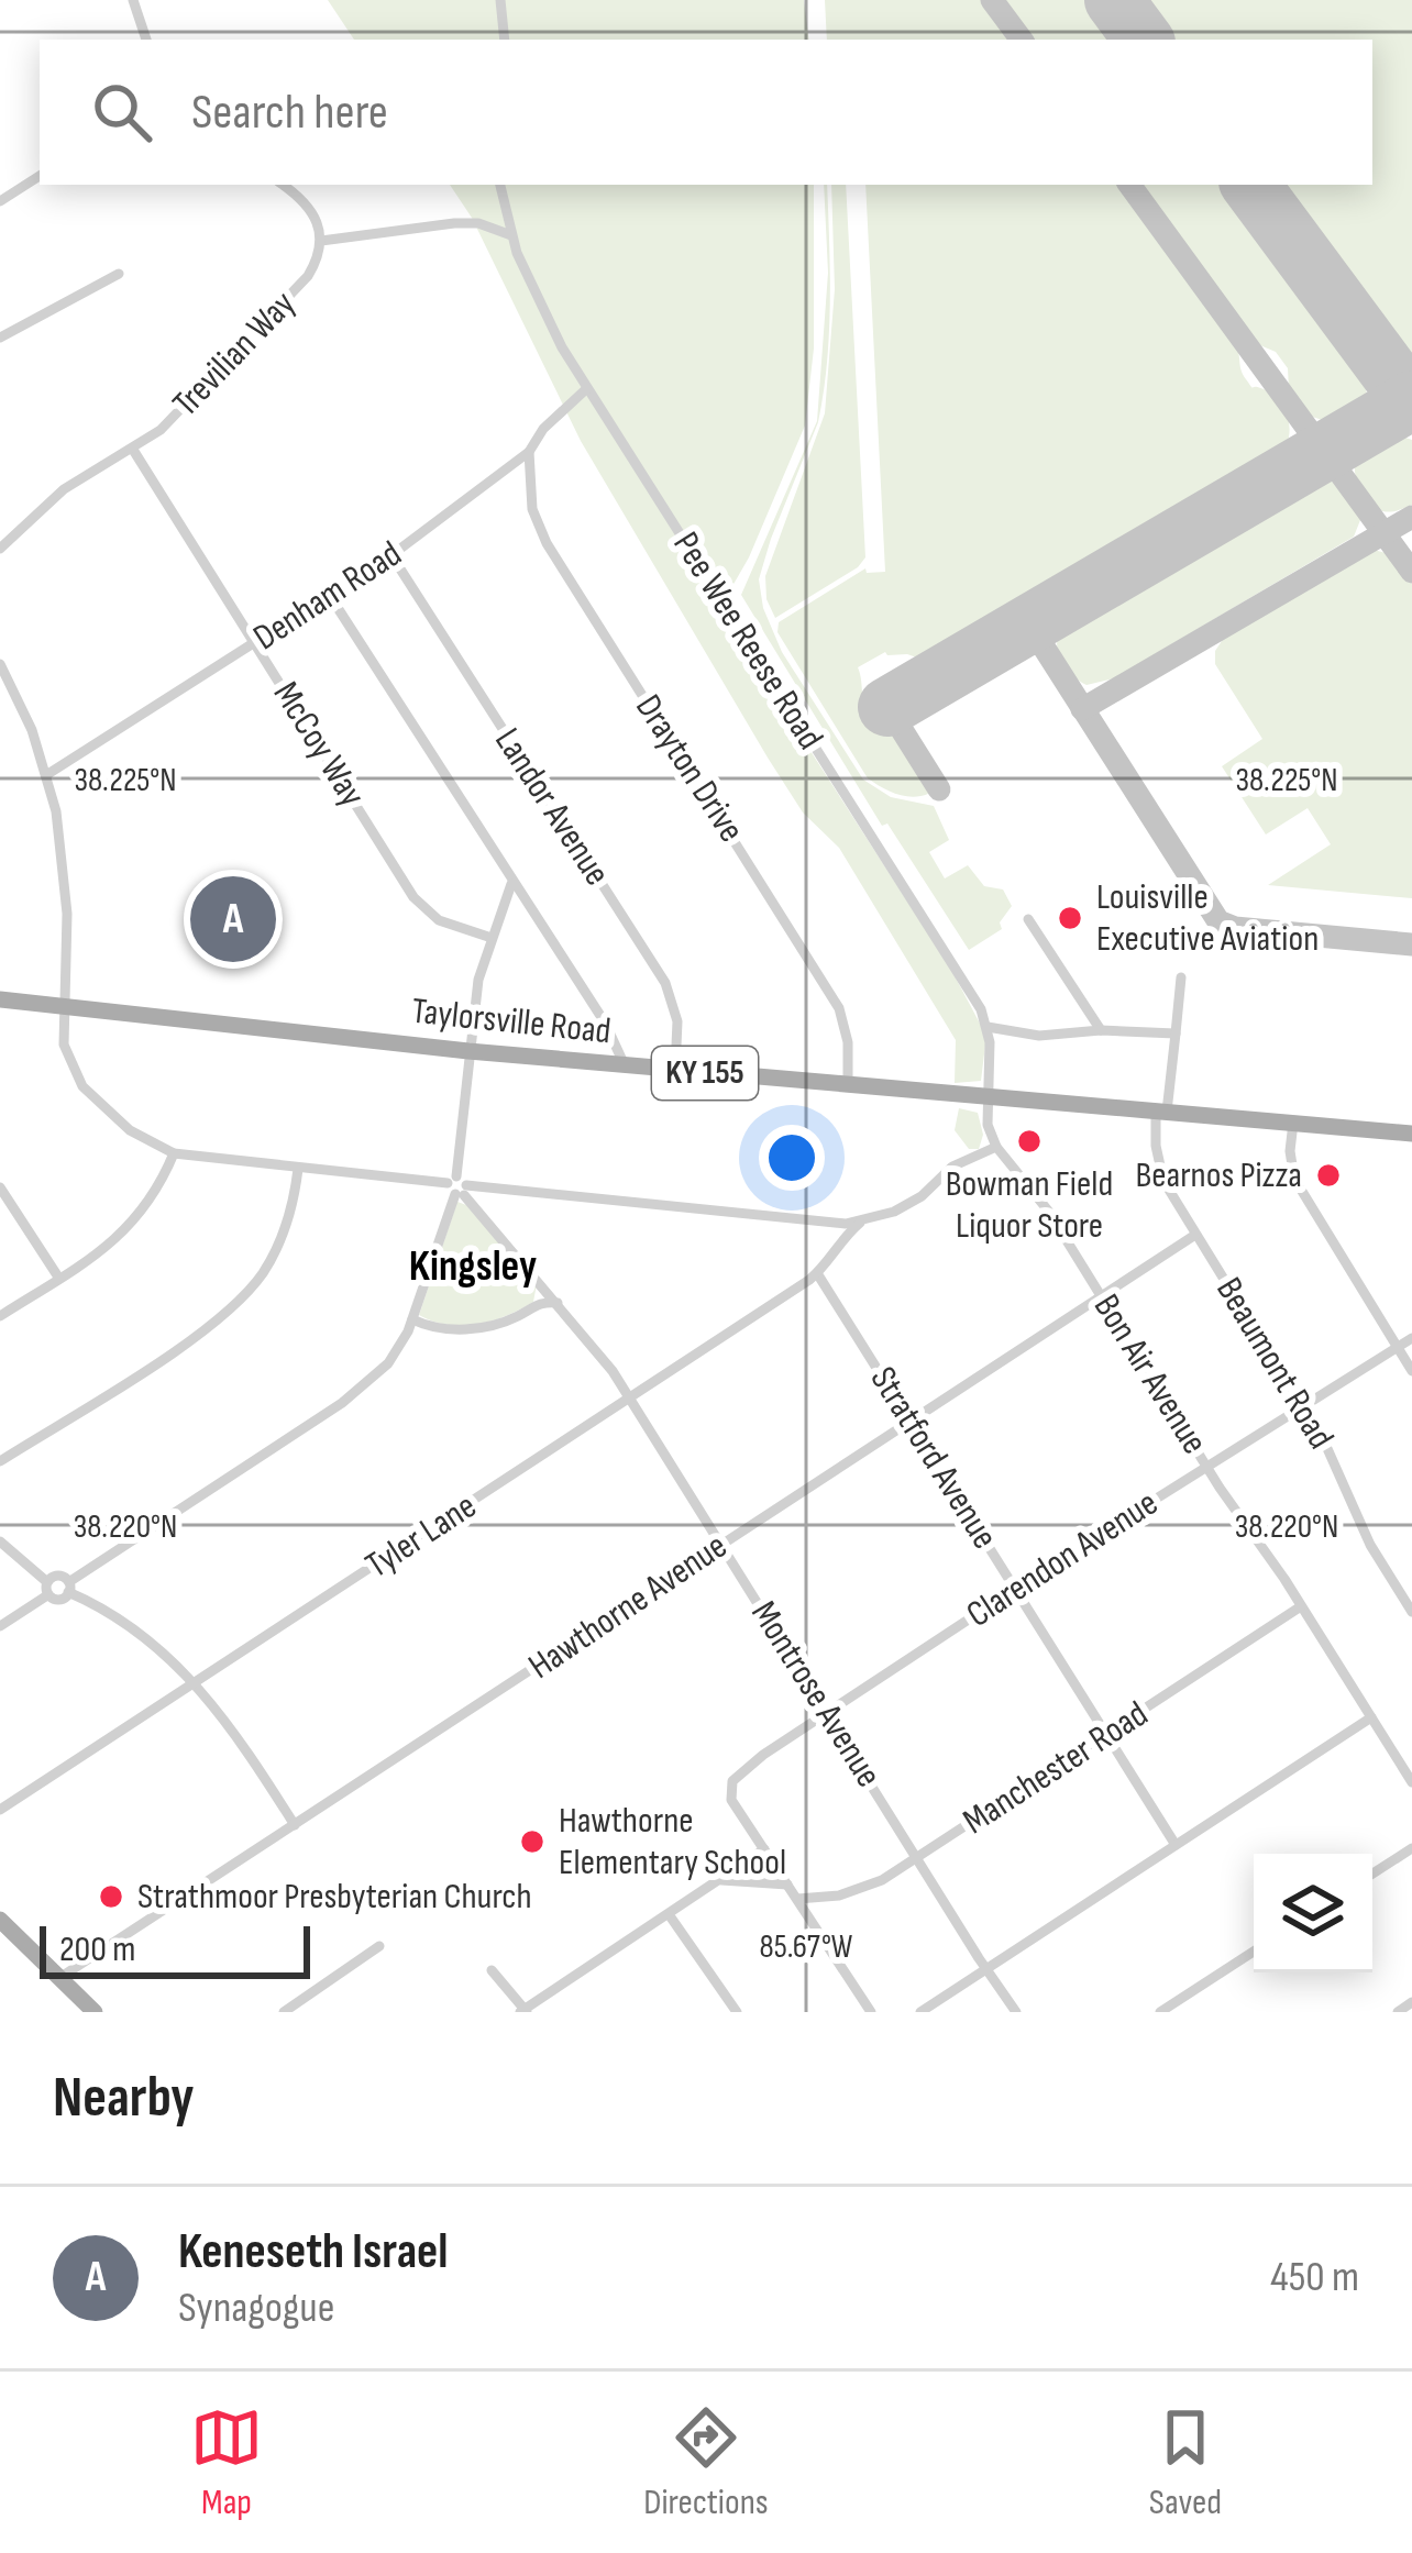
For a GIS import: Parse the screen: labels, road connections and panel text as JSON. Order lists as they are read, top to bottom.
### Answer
{
  "streets": {
    "main road": ["Taylorsville Road", "KY 155"],
    "street": [
      "Trevilian Way",
      "Denham Road",
      "Pee Wee Reese Road",
      "McCoy Way",
      "Drayton Drive",
      "Landor Avenue",
      "Beaumont Road",
      "Bon Air Avenue",
      "Stratford Avenue",
      "Tyler Lane",
      "Clarendon Avenue",
      "Hawthorne Avenue",
      "Montrose Avenue",
      "Manchester Road"
    ]
  },
  "crossings": [
    ["Trevilian Way", "McCoy Way"],
    ["Denham Road", "Pee Wee Reese Road"],
    ["Denham Road", "McCoy Way"],
    ["Denham Road", "Drayton Drive"],
    ["Denham Road", "Landor Avenue"],
    ["Pee Wee Reese Road", "Taylorsville Road"],
    ["Drayton Drive", "Taylorsville Road"],
    ["Landor Avenue", "Taylorsville Road"],
    ["Taylorsville Road", "Beaumont Road"],
    ["Beaumont Road", "Clarendon Avenue"],
    ["Beaumont Road", "Hawthorne Avenue"],
    ["Bon Air Avenue", "Clarendon Avenue"],
    ["Bon Air Avenue", "Hawthorne Avenue"],
    ["Bon Air Avenue", "Manchester Road"],
    ["Stratford Avenue", "Tyler Lane"],
    ["Stratford Avenue", "Clarendon Avenue"],
    ["Stratford Avenue", "Hawthorne Avenue"],
    ["Stratford Avenue", "Manchester Road"],
    ["Tyler Lane", "Montrose Avenue"],
    ["Clarendon Avenue", "Montrose Avenue"],
    ["Hawthorne Avenue", "Montrose Avenue"],
    ["Montrose Avenue", "Manchester Road"]
  ],
  "districts": ["Kingsley"],
  "places": [
    "Louisville Executive Aviation",
    "Bowman Field Liquor Store",
    "Bearnos Pizza",
    "Hawthorne Elementary School",
    "Strathmoor Presbyterian Church"
  ],
  "scale_bar": "200 m",
  "page": {
    "search": "Search here",
    "pins": "A",
    "scale": "200 m",
    "heading": "Nearby",
    "list": [
      {
        "mark": "A",
        "name": "Keneseth Israel",
        "note": "Synagogue",
        "value": "450 m"
      }
    ],
    "nav": ["Map", "Directions", "Saved"]
  },
  "coordinates": ["38.225°N", "38.220°N", "85.67°W"]
}
